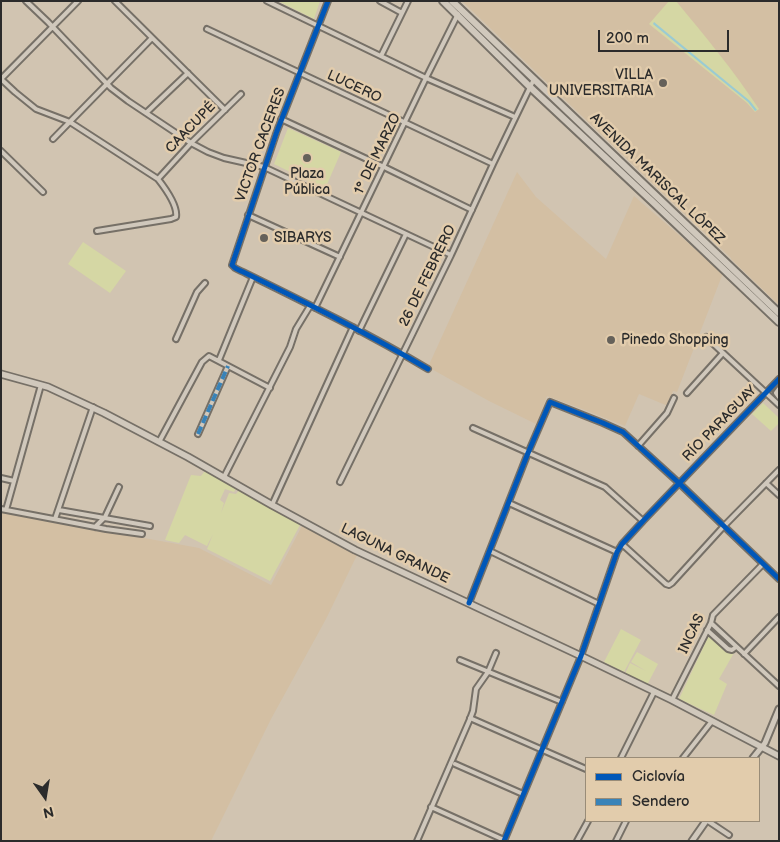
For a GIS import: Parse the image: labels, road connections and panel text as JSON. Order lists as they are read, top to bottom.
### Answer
{
  "streets": {
    "highway": ["AVENIDA MARISCAL LÓPEZ"],
    "main road": ["LAGUNA GRANDE"],
    "street": [
      "LUCERO",
      "CAACUPÉ",
      "VICTOR CACERES",
      "1° DE MARZO",
      "26 DE FEBRERO",
      "RÍO PARAGUAY",
      "INCAS"
    ]
  },
  "crossings": [
    ["LUCERO", "VICTOR CACERES"],
    ["LUCERO", "1° DE MARZO"],
    ["LUCERO", "26 DE FEBRERO"],
    ["1° DE MARZO", "AVENIDA MARISCAL LÓPEZ"],
    ["AVENIDA MARISCAL LÓPEZ", "26 DE FEBRERO"],
    ["RÍO PARAGUAY", "LAGUNA GRANDE"],
    ["LAGUNA GRANDE", "INCAS"]
  ],
  "places": [
    "VILLA UNIVERSITARIA",
    "Plaza Pública",
    "SIBARYS",
    "Pinedo Shopping"
  ],
  "legend": ["Ciclovía", "Sendero"],
  "scale_bar": "200 m",
  "north": "bottom"
}
